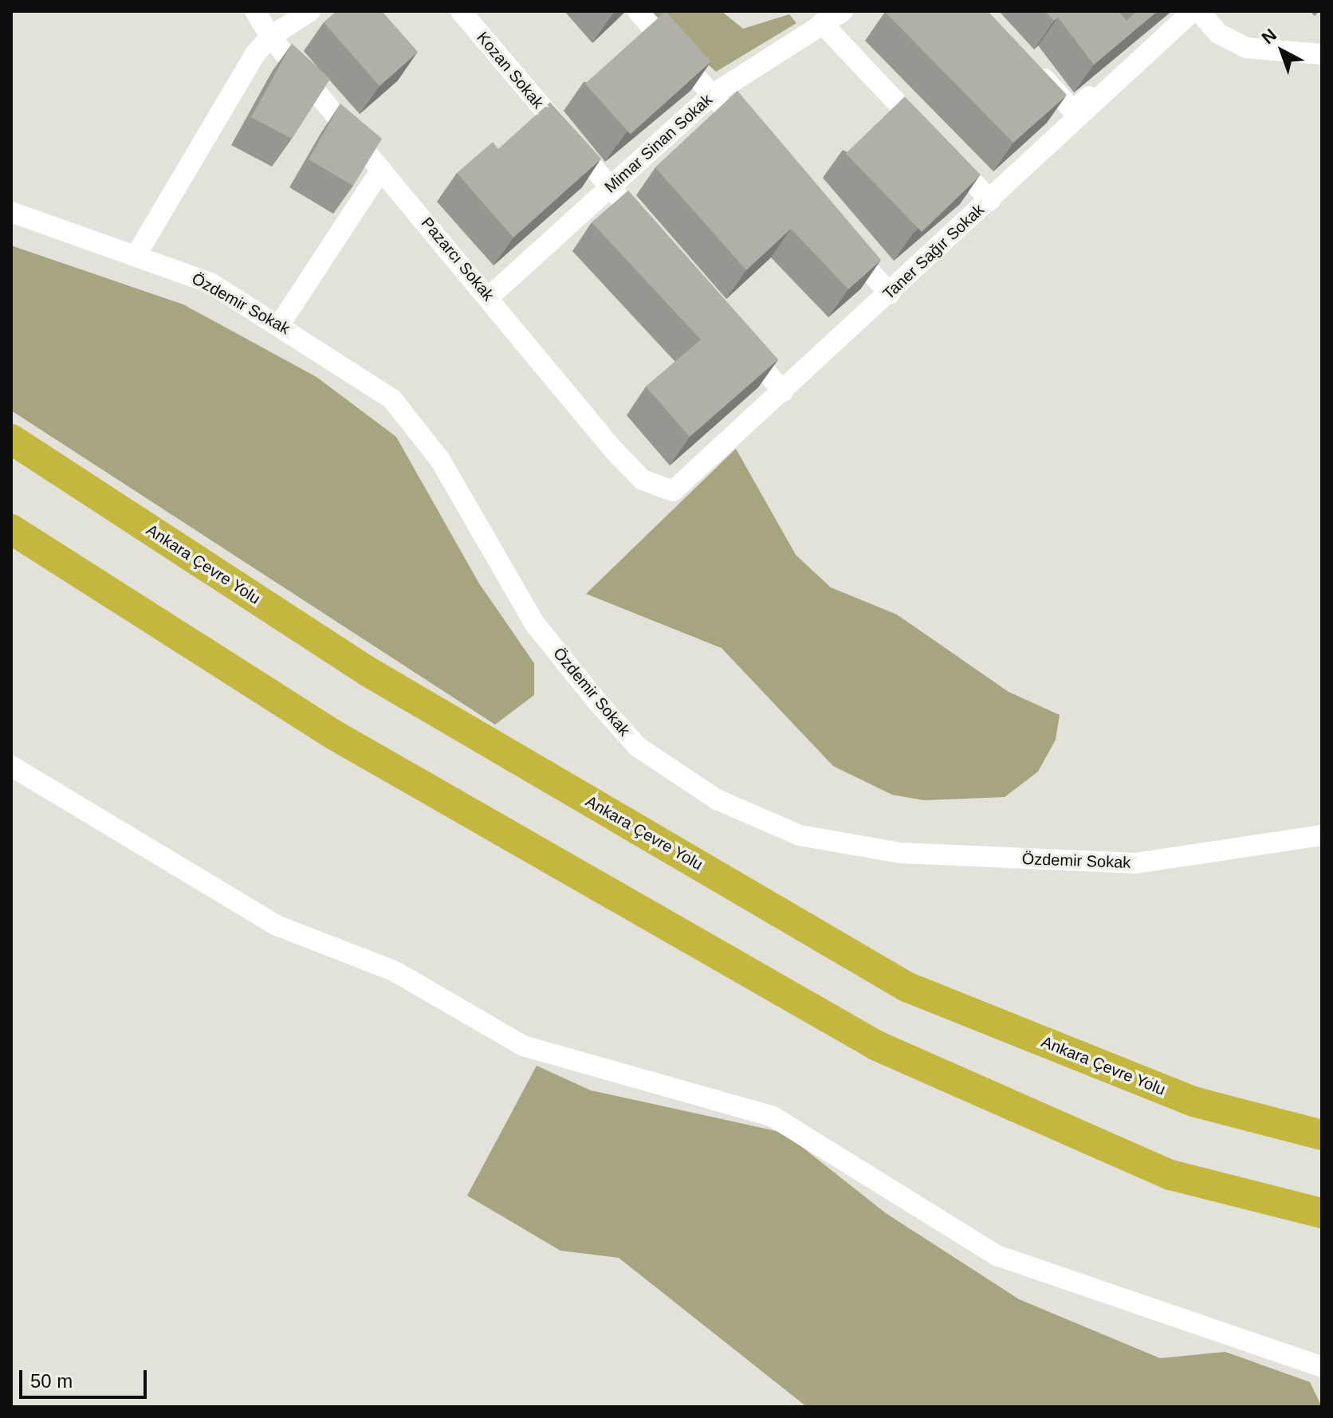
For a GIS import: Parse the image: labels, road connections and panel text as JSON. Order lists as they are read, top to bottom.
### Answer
{
  "streets": {
    "highway": ["Ankara Çevre Yolu"],
    "street": [
      "Kozan Sokak",
      "Mimar Sinan Sokak",
      "Taner Sağır Sokak",
      "Pazarcı Sokak",
      "Özdemir Sokak"
    ]
  },
  "crossings": [
    ["Kozan Sokak", "Mimar Sinan Sokak"],
    ["Mimar Sinan Sokak", "Pazarcı Sokak"],
    ["Taner Sağır Sokak", "Pazarcı Sokak"]
  ],
  "scale_bar": "50 m",
  "north": "top left"
}
